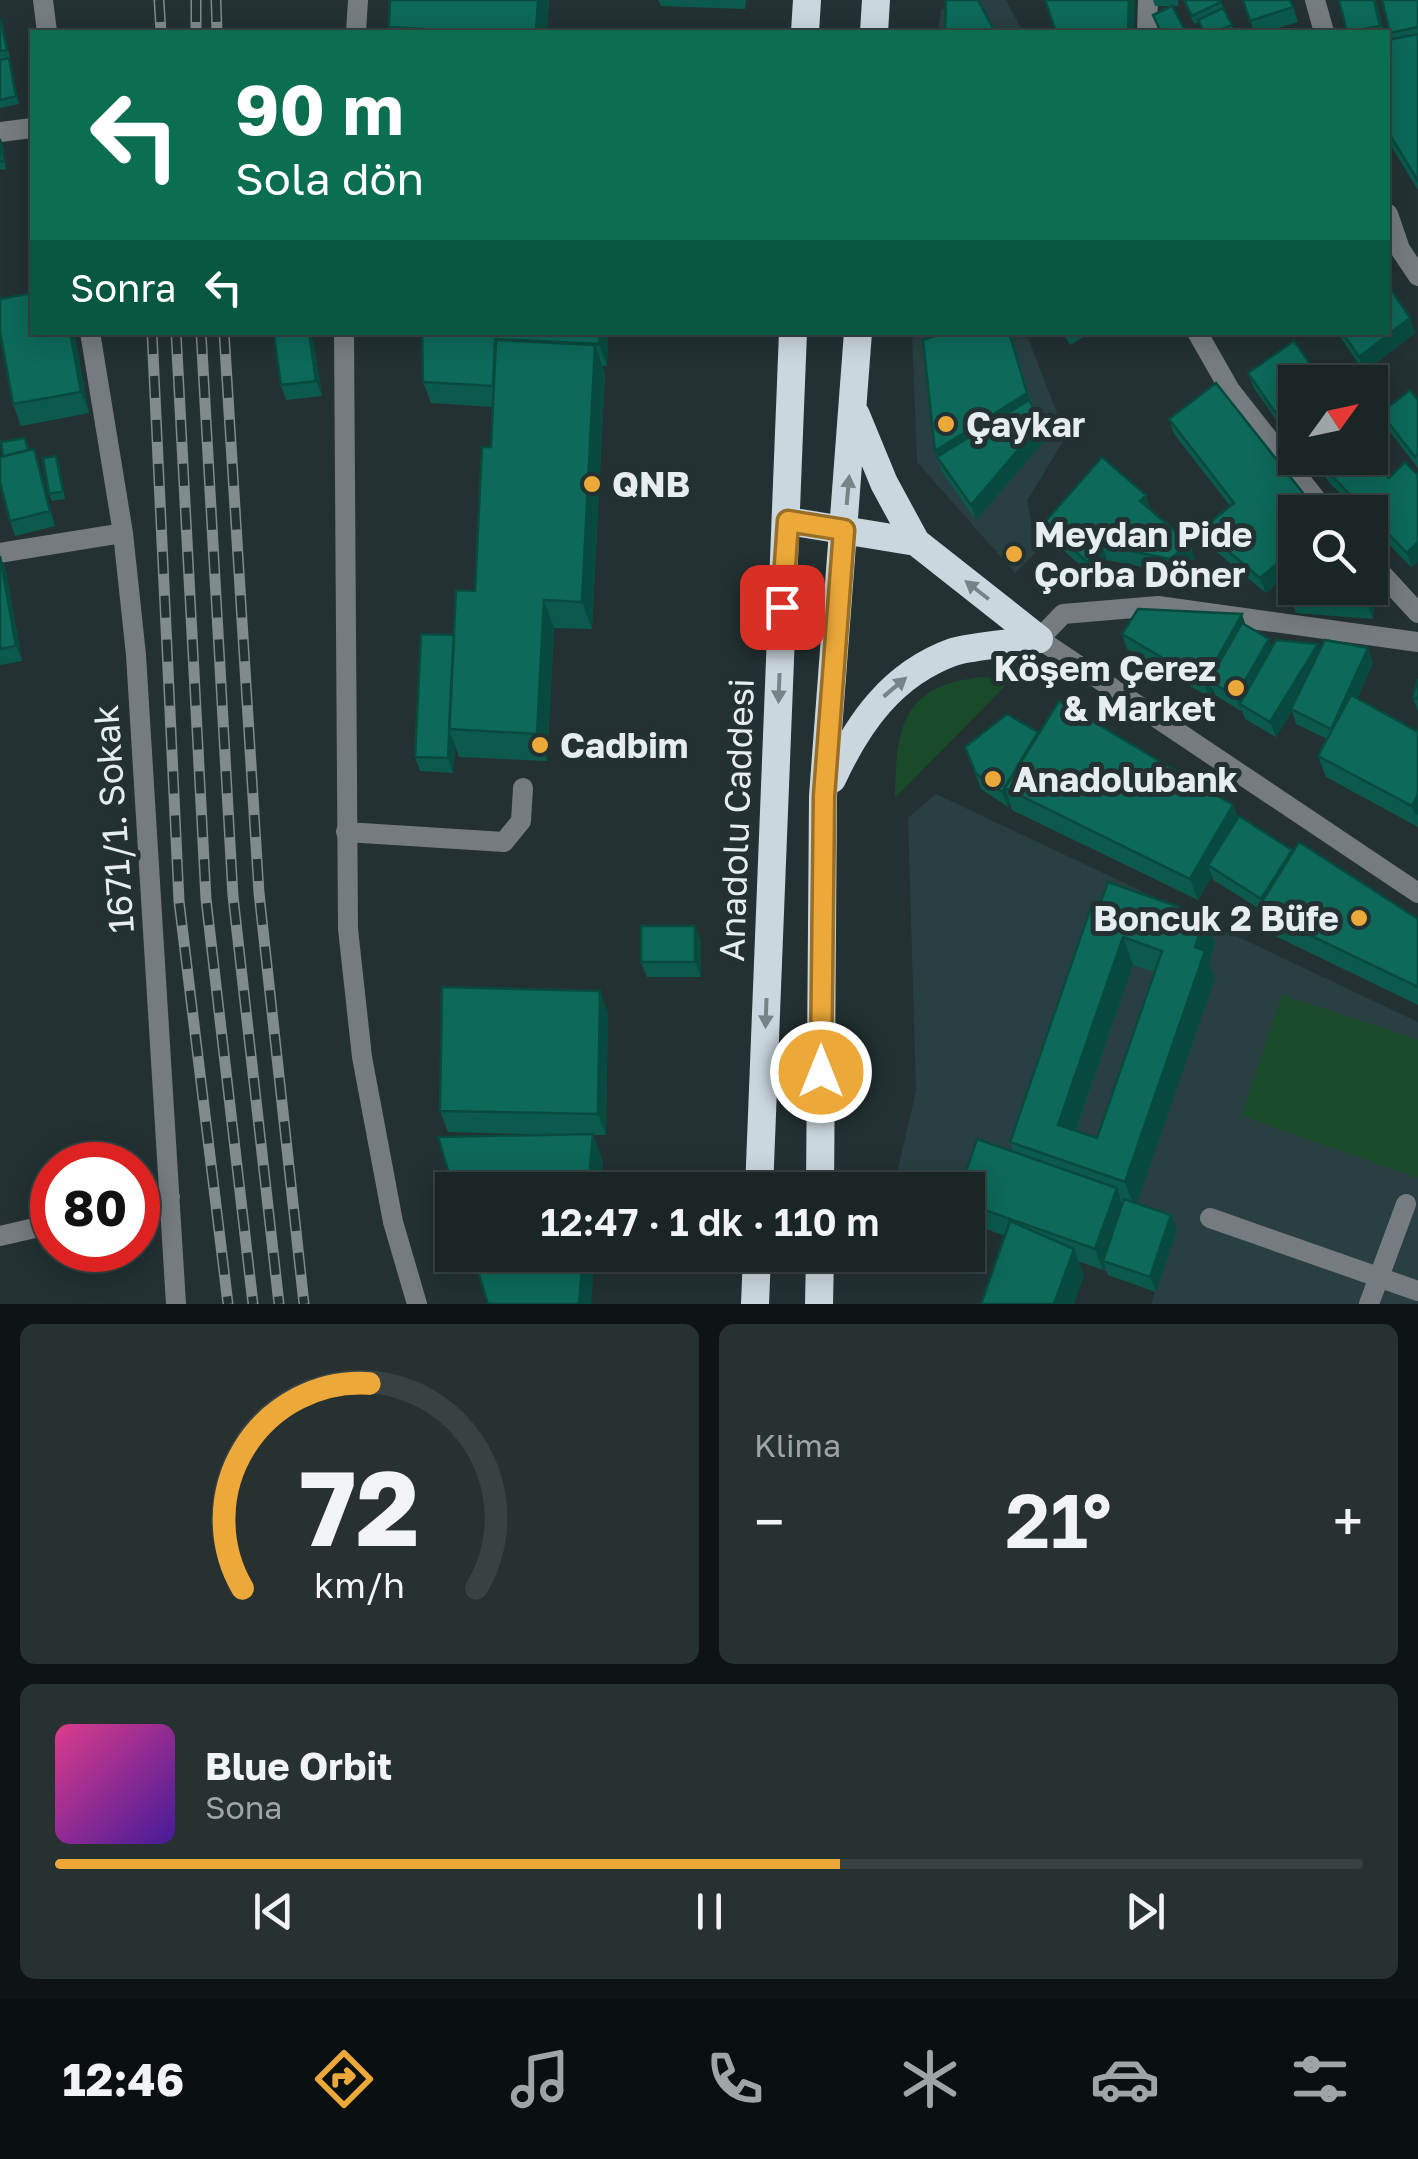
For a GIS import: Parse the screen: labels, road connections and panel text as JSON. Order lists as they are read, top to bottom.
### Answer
{
  "streets": {
    "highway": ["Anadolu Caddesi"],
    "street": ["1671/1. Sokak"]
  },
  "places": [
    "Çaykar",
    "QNB",
    "Meydan Pide Çorba Döner",
    "Köşem Çerez & Market",
    "Cadbim",
    "Anadolubank",
    "Boncuk 2 Büfe"
  ],
  "north": "top right",
  "page": {
    "turn": ["90 m", "Sola dön"],
    "then": "Sonra",
    "limit": "80",
    "trip": "12:47 · 1 dk · 110 m",
    "tile": "Klima",
    "heat": ["−", "21°", "+"],
    "song": ["Blue Orbit", "Sona"],
    "tabs": "12:46",
    "gauge": ["72", "km/h"]
  }
}
